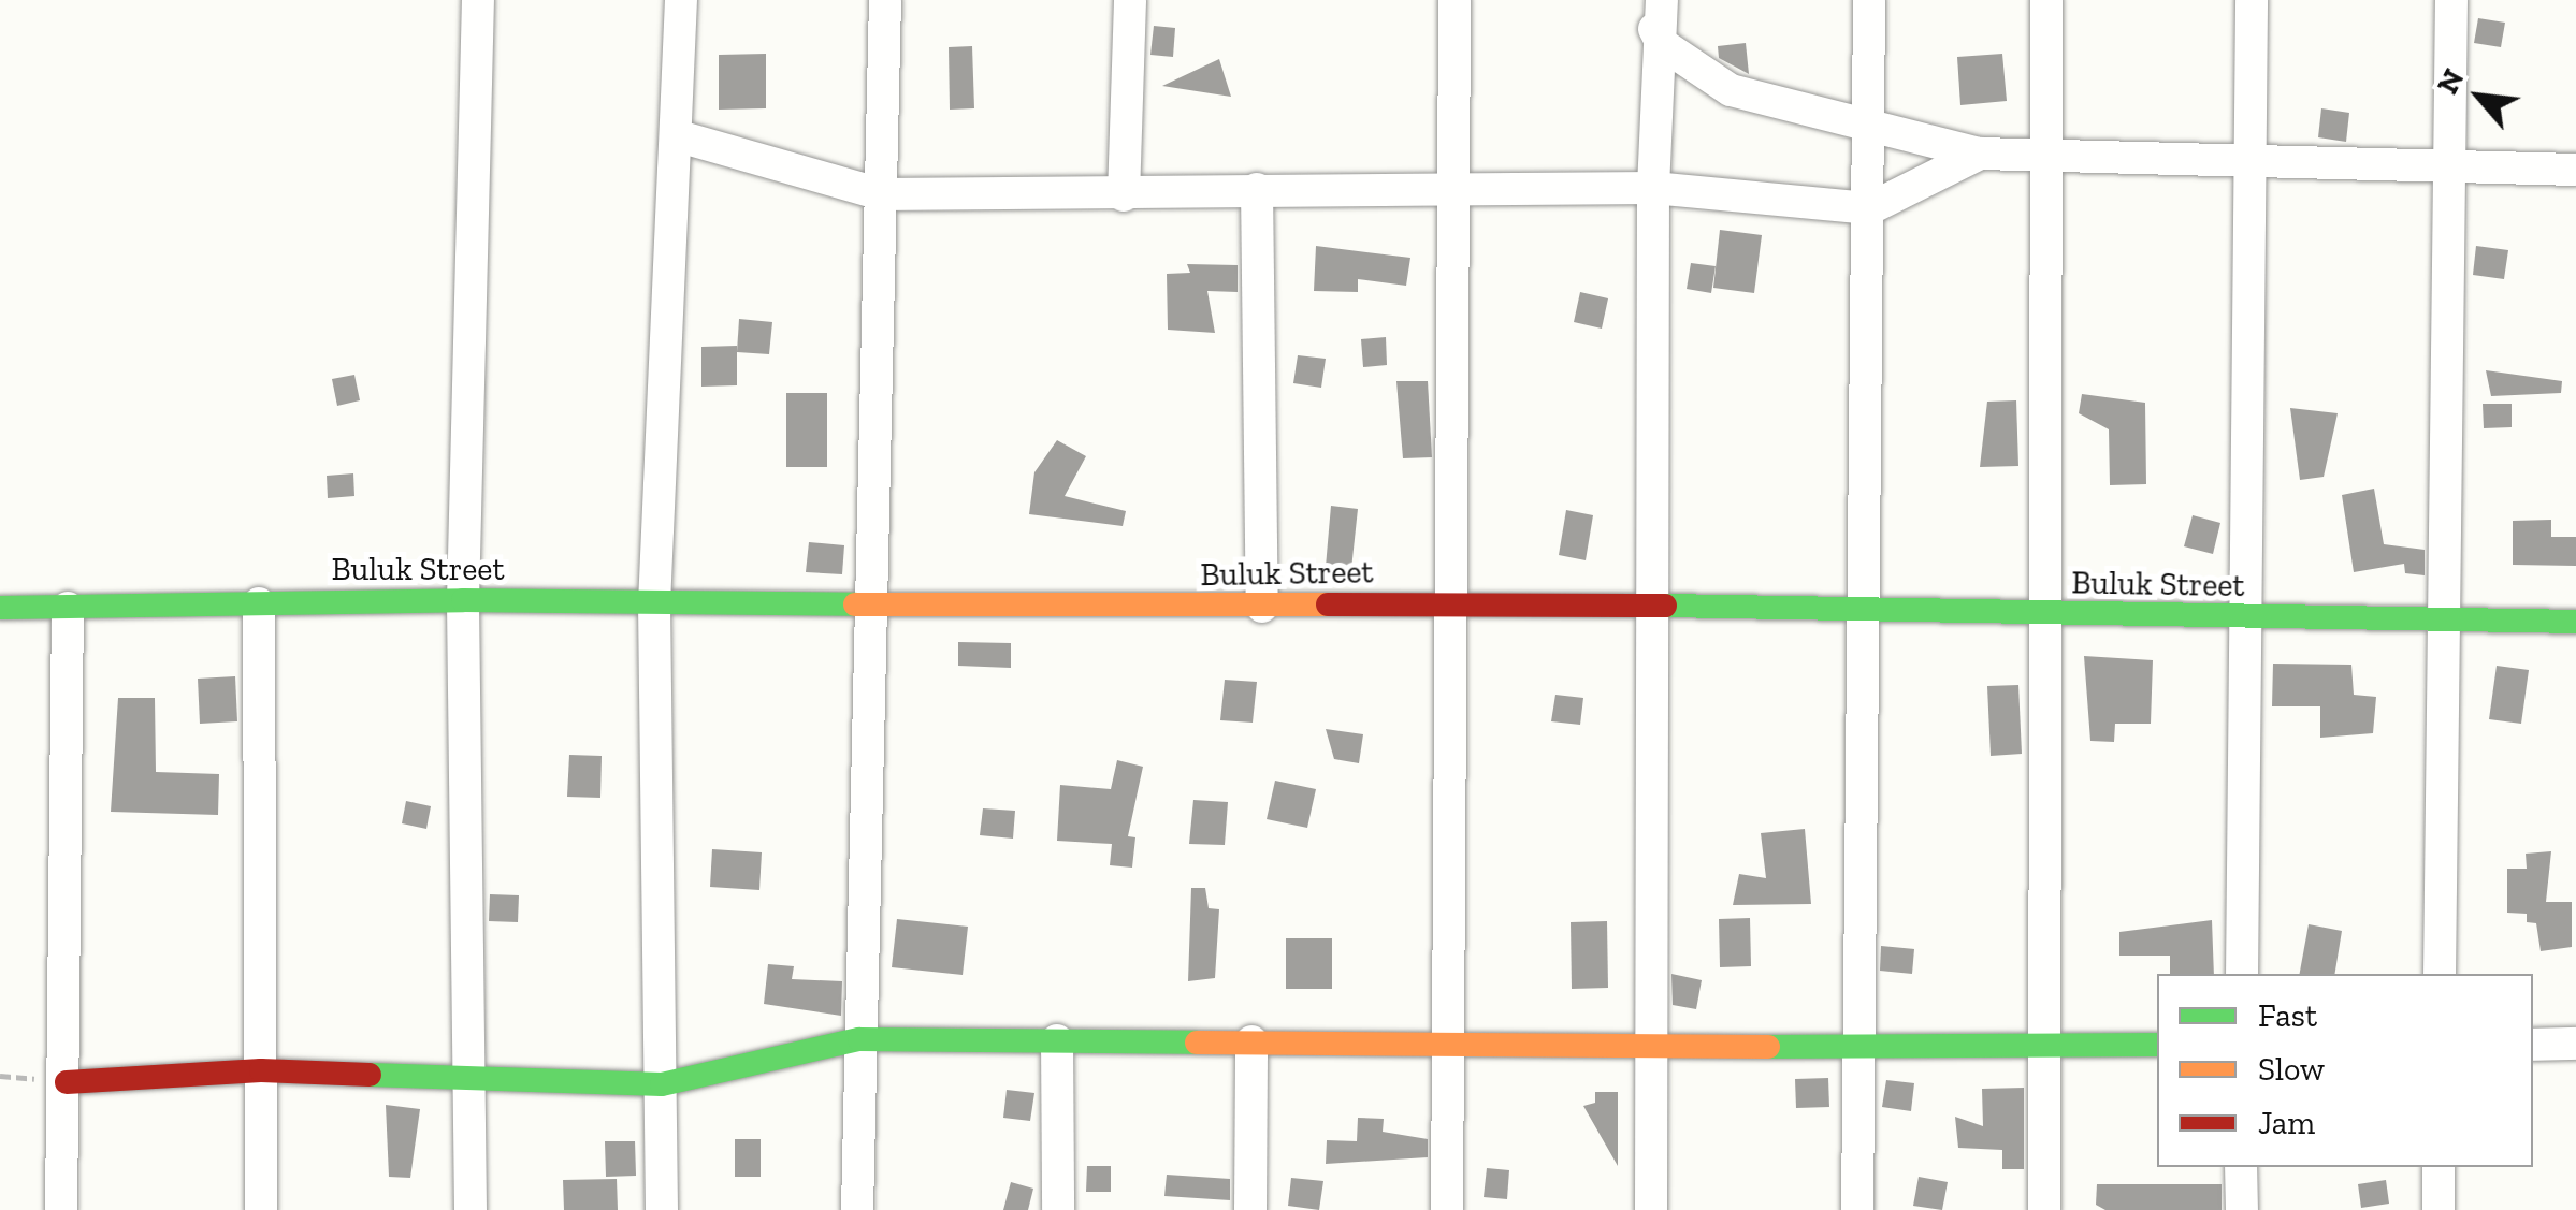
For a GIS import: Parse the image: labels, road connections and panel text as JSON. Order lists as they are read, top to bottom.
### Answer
{
  "streets": {
    "street": ["Buluk Street"]
  },
  "legend": ["Fast", "Slow", "Jam"],
  "north": "top left"
}
